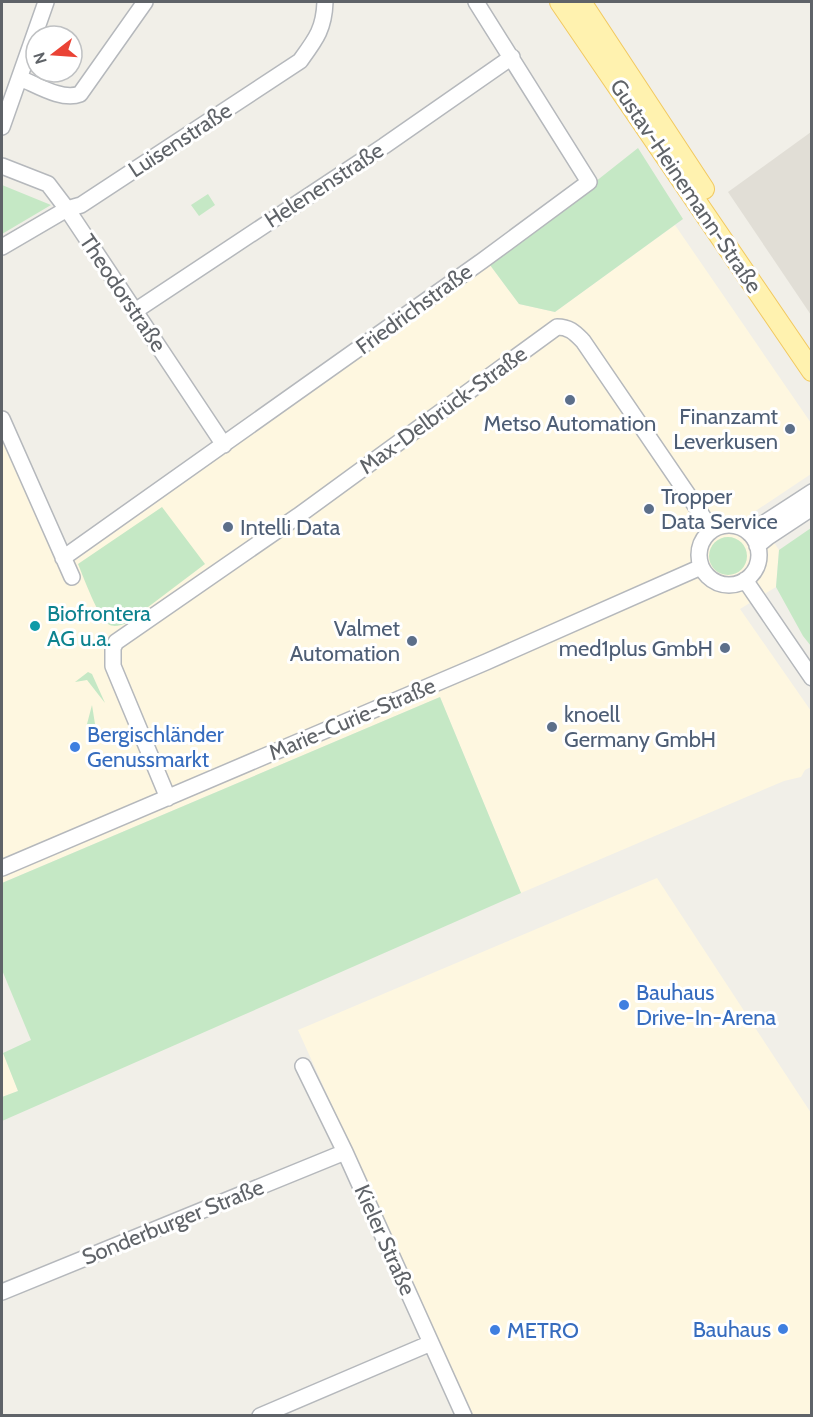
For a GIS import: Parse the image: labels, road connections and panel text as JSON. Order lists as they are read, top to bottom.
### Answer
{
  "streets": {
    "main road": ["Gustav-Heinemann-Straße"],
    "street": [
      "Luisenstraße",
      "Helenenstraße",
      "Theodorstraße",
      "Friedrichstraße",
      "Max-Delbrück-Straße",
      "Marie-Curie-Straße",
      "Sonderburger Straße",
      "Kieler Straße"
    ]
  },
  "crossings": [
    ["Luisenstraße", "Theodorstraße"],
    ["Helenenstraße", "Theodorstraße"],
    ["Helenenstraße", "Friedrichstraße"],
    ["Theodorstraße", "Friedrichstraße"],
    ["Max-Delbrück-Straße", "Marie-Curie-Straße"],
    ["Sonderburger Straße", "Kieler Straße"]
  ],
  "places": [
    "Metso Automation",
    "Finanzamt Leverkusen",
    "Tropper Data Service",
    "Intelli Data",
    "Biofrontera AG u.a.",
    "Valmet Automation",
    "med1plus GmbH",
    "knoell Germany GmbH",
    "Bergischländer Genussmarkt",
    "Bauhaus Drive-In-Arena",
    "Bauhaus",
    "METRO"
  ],
  "north": "left"
}
